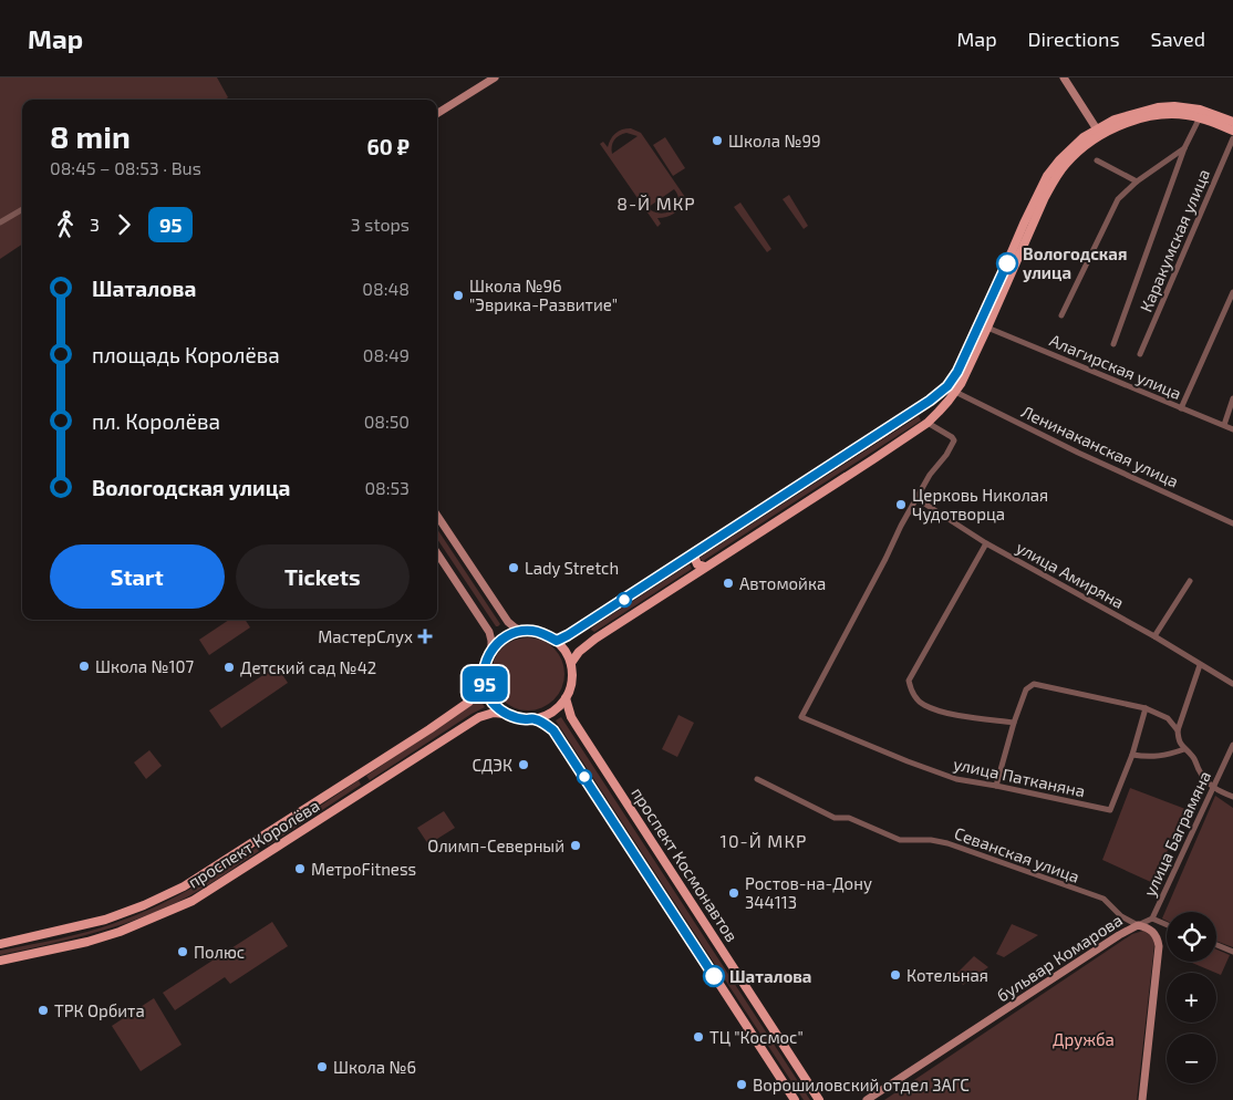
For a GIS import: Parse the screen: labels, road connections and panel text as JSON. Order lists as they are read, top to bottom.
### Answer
{
  "streets": {
    "main road": ["проспект Королёва", "проспект Космонавтов"],
    "street": [
      "Каракумская улица",
      "Алагирская улица",
      "Ленинаканская улица",
      "улица Амиряна",
      "улица Патканяна",
      "улица Баграмяна",
      "Севанская улица",
      "бульвар Комарова"
    ]
  },
  "crossings": [
    ["улица Амиряна", "улица Патканяна"],
    ["улица Баграмяна", "Севанская улица"],
    ["улица Баграмяна", "бульвар Комарова"],
    ["проспект Королёва", "проспект Космонавтов"],
    ["Севанская улица", "бульвар Комарова"]
  ],
  "districts": ["8-Й МКР", "10-Й МКР"],
  "parks": ["Дружба"],
  "places": {
    "other": [
      "Школа №99",
      "Вологодская улица",
      "Школа №96 \"Эврика-Развитие\"",
      "Церковь Николая Чудотворца",
      "Lady Stretch",
      "Автомойка",
      "Школа №107",
      "Детский сад №42",
      "СДЭК",
      "Олимп-Северный",
      "МетроFitness",
      "Ростов-на-Дону 344113",
      "Полюс",
      "Котельная",
      "Шаталова",
      "ТРК Орбита",
      "ТЦ \"Космос\"",
      "Школа №6",
      "Ворошиловский отдел ЗАГС"
    ],
    "health": ["МастерСлух"]
  },
  "lines": ["bus line 95"],
  "page": {
    "header": "Map",
    "nav": ["Map", "Directions", "Saved"],
    "on_map": "95",
    "heading": ["8 min", "08:45 – 08:53 · Bus", "60 ₽"],
    "legs": ["3", "95", "3 stops"],
    "list": [
      {
        "name": "Шаталова",
        "value": "08:48"
      },
      {
        "name": "площадь Королёва",
        "value": "08:49"
      },
      {
        "name": "пл. Королёва",
        "value": "08:50"
      },
      {
        "name": "Вологодская улица",
        "value": "08:53"
      }
    ],
    "buttons": ["Start", "Tickets"],
    "map_buttons": ["+", "−"]
  }
}
